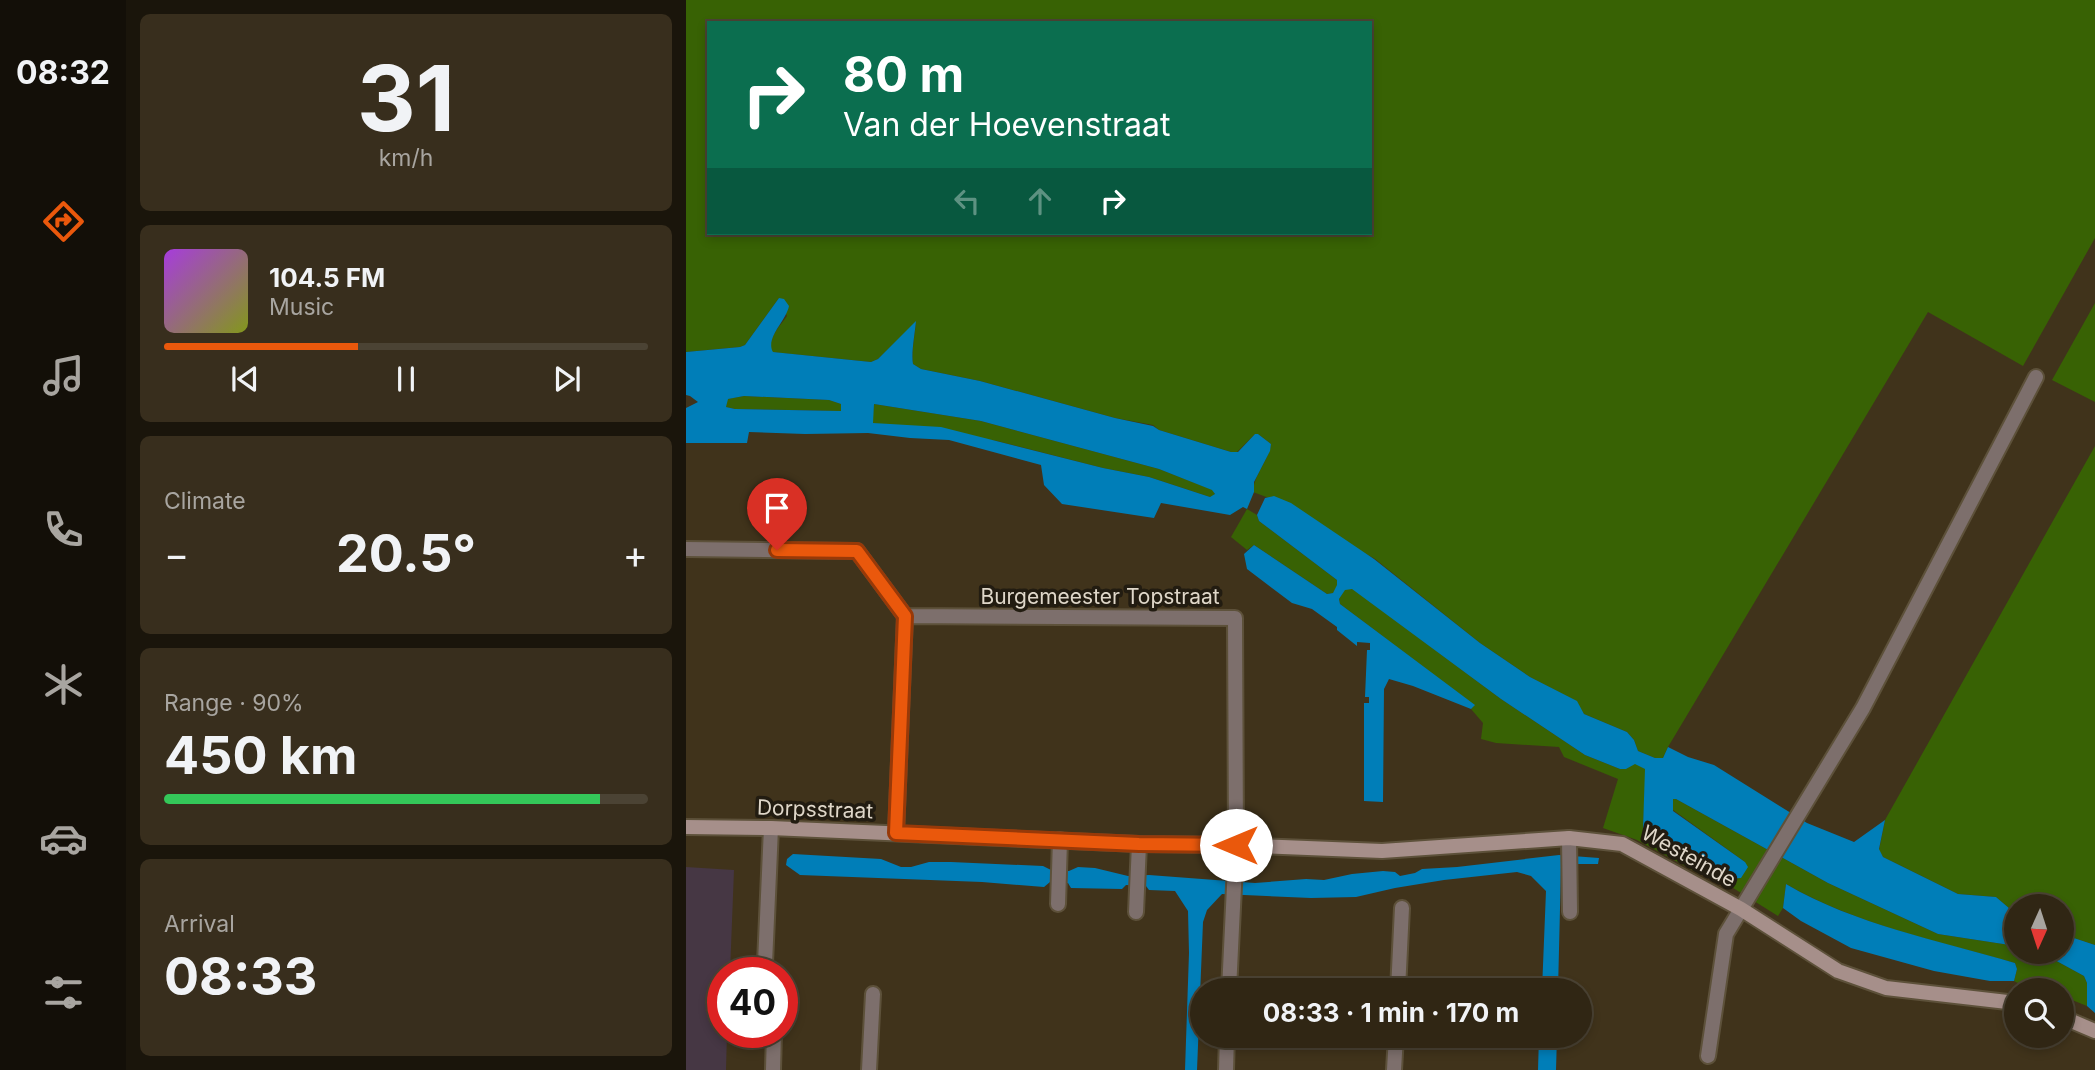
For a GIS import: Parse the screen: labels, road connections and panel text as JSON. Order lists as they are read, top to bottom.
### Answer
{
  "streets": {
    "street": ["Burgemeester Topstraat", "Dorpsstraat", "Westeinde"]
  },
  "crossings": [
    ["Burgemeester Topstraat", "Dorpsstraat"],
    ["Burgemeester Topstraat", "Westeinde"],
    ["Dorpsstraat", "Westeinde"]
  ],
  "north": "bottom",
  "page": {
    "tabs": "08:32",
    "tile": [
      ["31", "km/h"],
      "Climate",
      ["Range · 90%", "450 km"],
      ["Arrival", "08:33"]
    ],
    "turn": ["80 m", "Van der Hoevenstraat"],
    "song": ["104.5 FM", "Music"],
    "heat": ["−", "20.5°", "+"],
    "limit": "40",
    "trip": "08:33 · 1 min · 170 m"
  }
}
